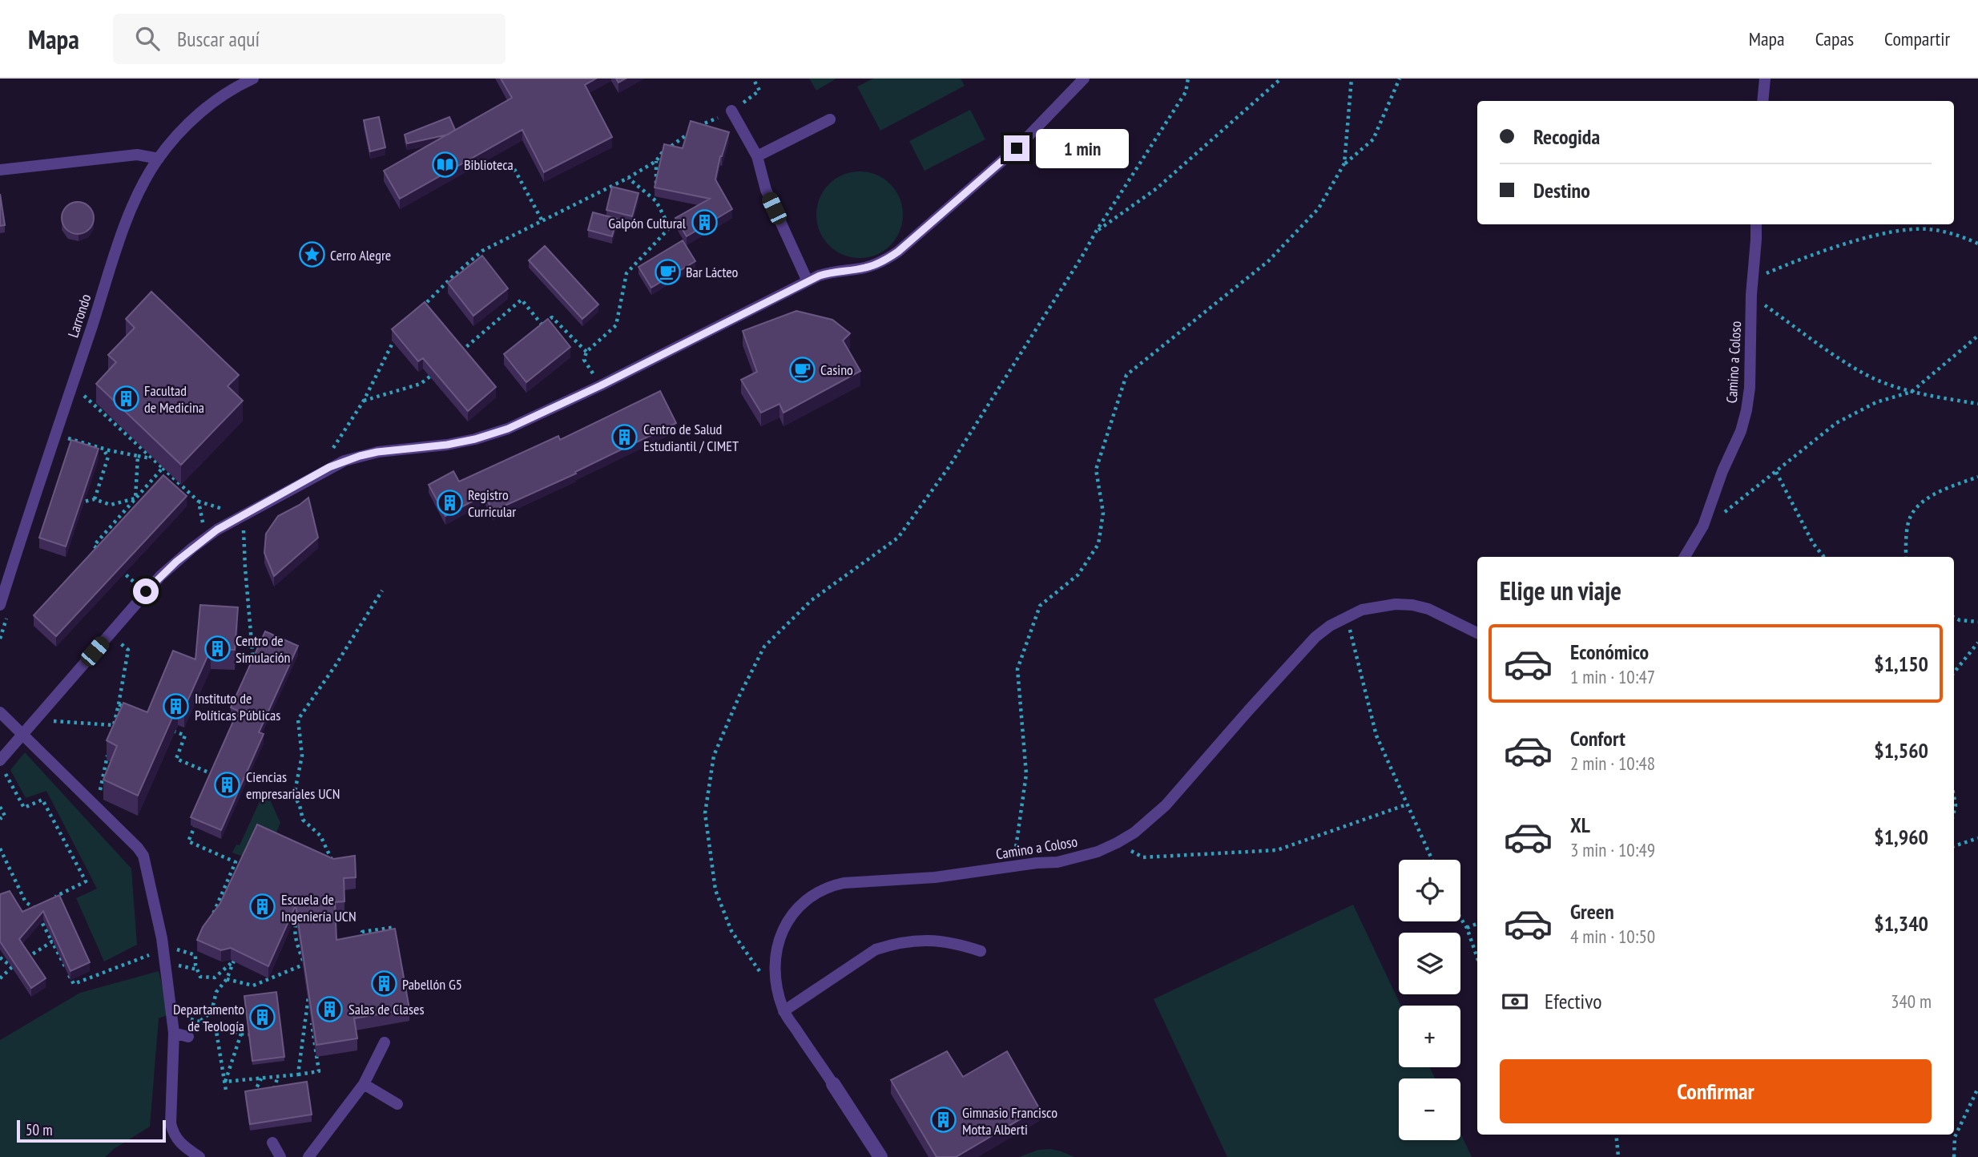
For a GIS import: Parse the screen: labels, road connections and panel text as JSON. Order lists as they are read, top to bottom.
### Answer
{
  "streets": {
    "lane": ["Larrondo", "Camino a Coloso"]
  },
  "places": {
    "library": ["Biblioteca"],
    "building": [
      "Galpón Cultural",
      "Facultad de Medicina",
      "Centro de Salud Estudiantil / CIMET",
      "Registro Curricular",
      "Centro de Simulación",
      "Instituto de Políticas Públicas",
      "Ciencias empresariales UCN",
      "Escuela de Ingeniería UCN",
      "Pabellón G5",
      "Salas de Clases",
      "Departamento de Teología",
      "Gimnasio Francisco Motta Alberti"
    ],
    "place": ["Cerro Alegre"],
    "cafe": ["Bar Lácteo", "Casino"]
  },
  "scale_bar": "50 m",
  "page": {
    "header": "Mapa",
    "search": "Buscar aquí",
    "nav": ["Mapa", "Capas", "Compartir"],
    "banner": ["Recogida", "Destino"],
    "bubble": "1 min",
    "heading": "Elige un viaje",
    "list": [
      {
        "name": "Económico",
        "note": "1 min · 10:47",
        "value": "$1,150"
      },
      {
        "name": "Confort",
        "note": "2 min · 10:48",
        "value": "$1,560"
      },
      {
        "name": "XL",
        "note": "3 min · 10:49",
        "value": "$1,960"
      },
      {
        "name": "Green",
        "note": "4 min · 10:50",
        "value": "$1,340"
      }
    ],
    "map_buttons": ["+", "−"],
    "pay": ["Efectivo", "340 m"],
    "buttons": "Confirmar",
    "scale": "50 m"
  }
}
